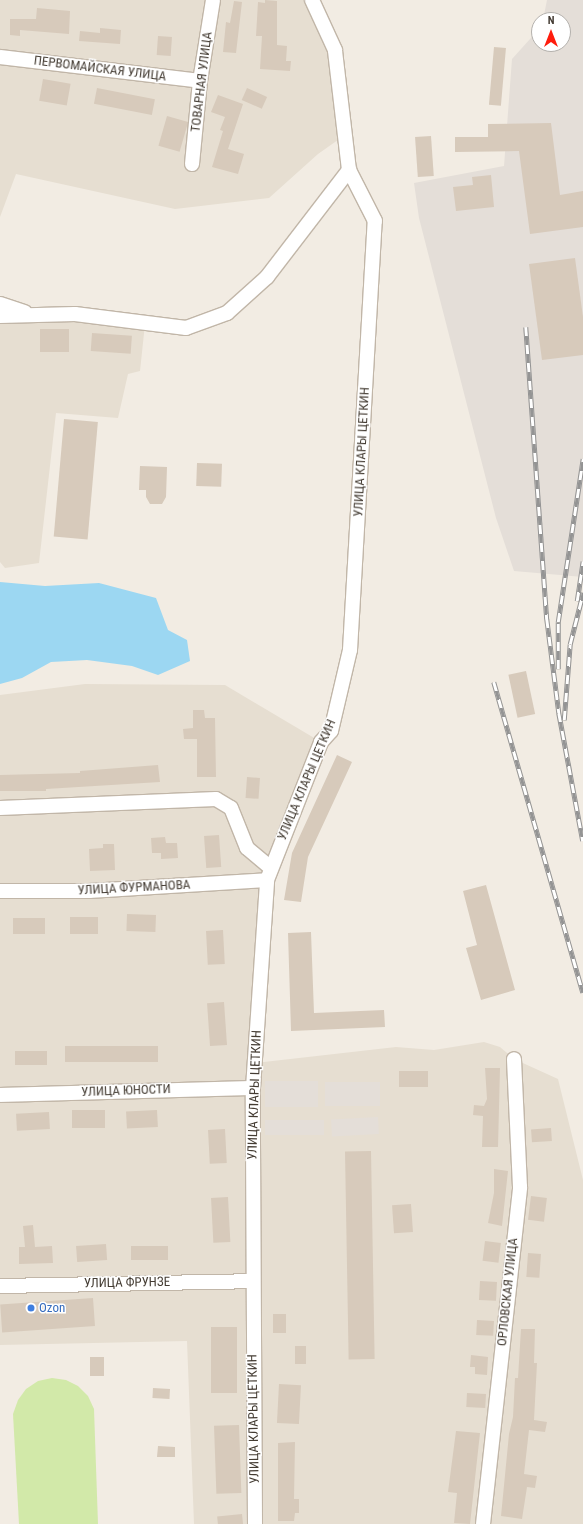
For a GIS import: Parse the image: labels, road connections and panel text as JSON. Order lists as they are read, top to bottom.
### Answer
{
  "streets": {
    "street": [
      "ПЕРВОМАЙСКАЯ УЛИЦА",
      "ТОВАРНАЯ УЛИЦА",
      "УЛИЦА КЛАРЫ ЦЕТКИН",
      "УЛИЦА ФУРМАНОВА",
      "УЛИЦА ЮНОСТИ",
      "УЛИЦА ФРУНЗЕ",
      "ОРЛОВСКАЯ УЛИЦА"
    ]
  },
  "crossings": [
    ["ПЕРВОМАЙСКАЯ УЛИЦА", "ТОВАРНАЯ УЛИЦА"],
    ["УЛИЦА КЛАРЫ ЦЕТКИН", "УЛИЦА ФУРМАНОВА"],
    ["УЛИЦА КЛАРЫ ЦЕТКИН", "УЛИЦА ЮНОСТИ"],
    ["УЛИЦА КЛАРЫ ЦЕТКИН", "УЛИЦА ФРУНЗЕ"]
  ],
  "places": ["Ozon"],
  "north": "top"
}
